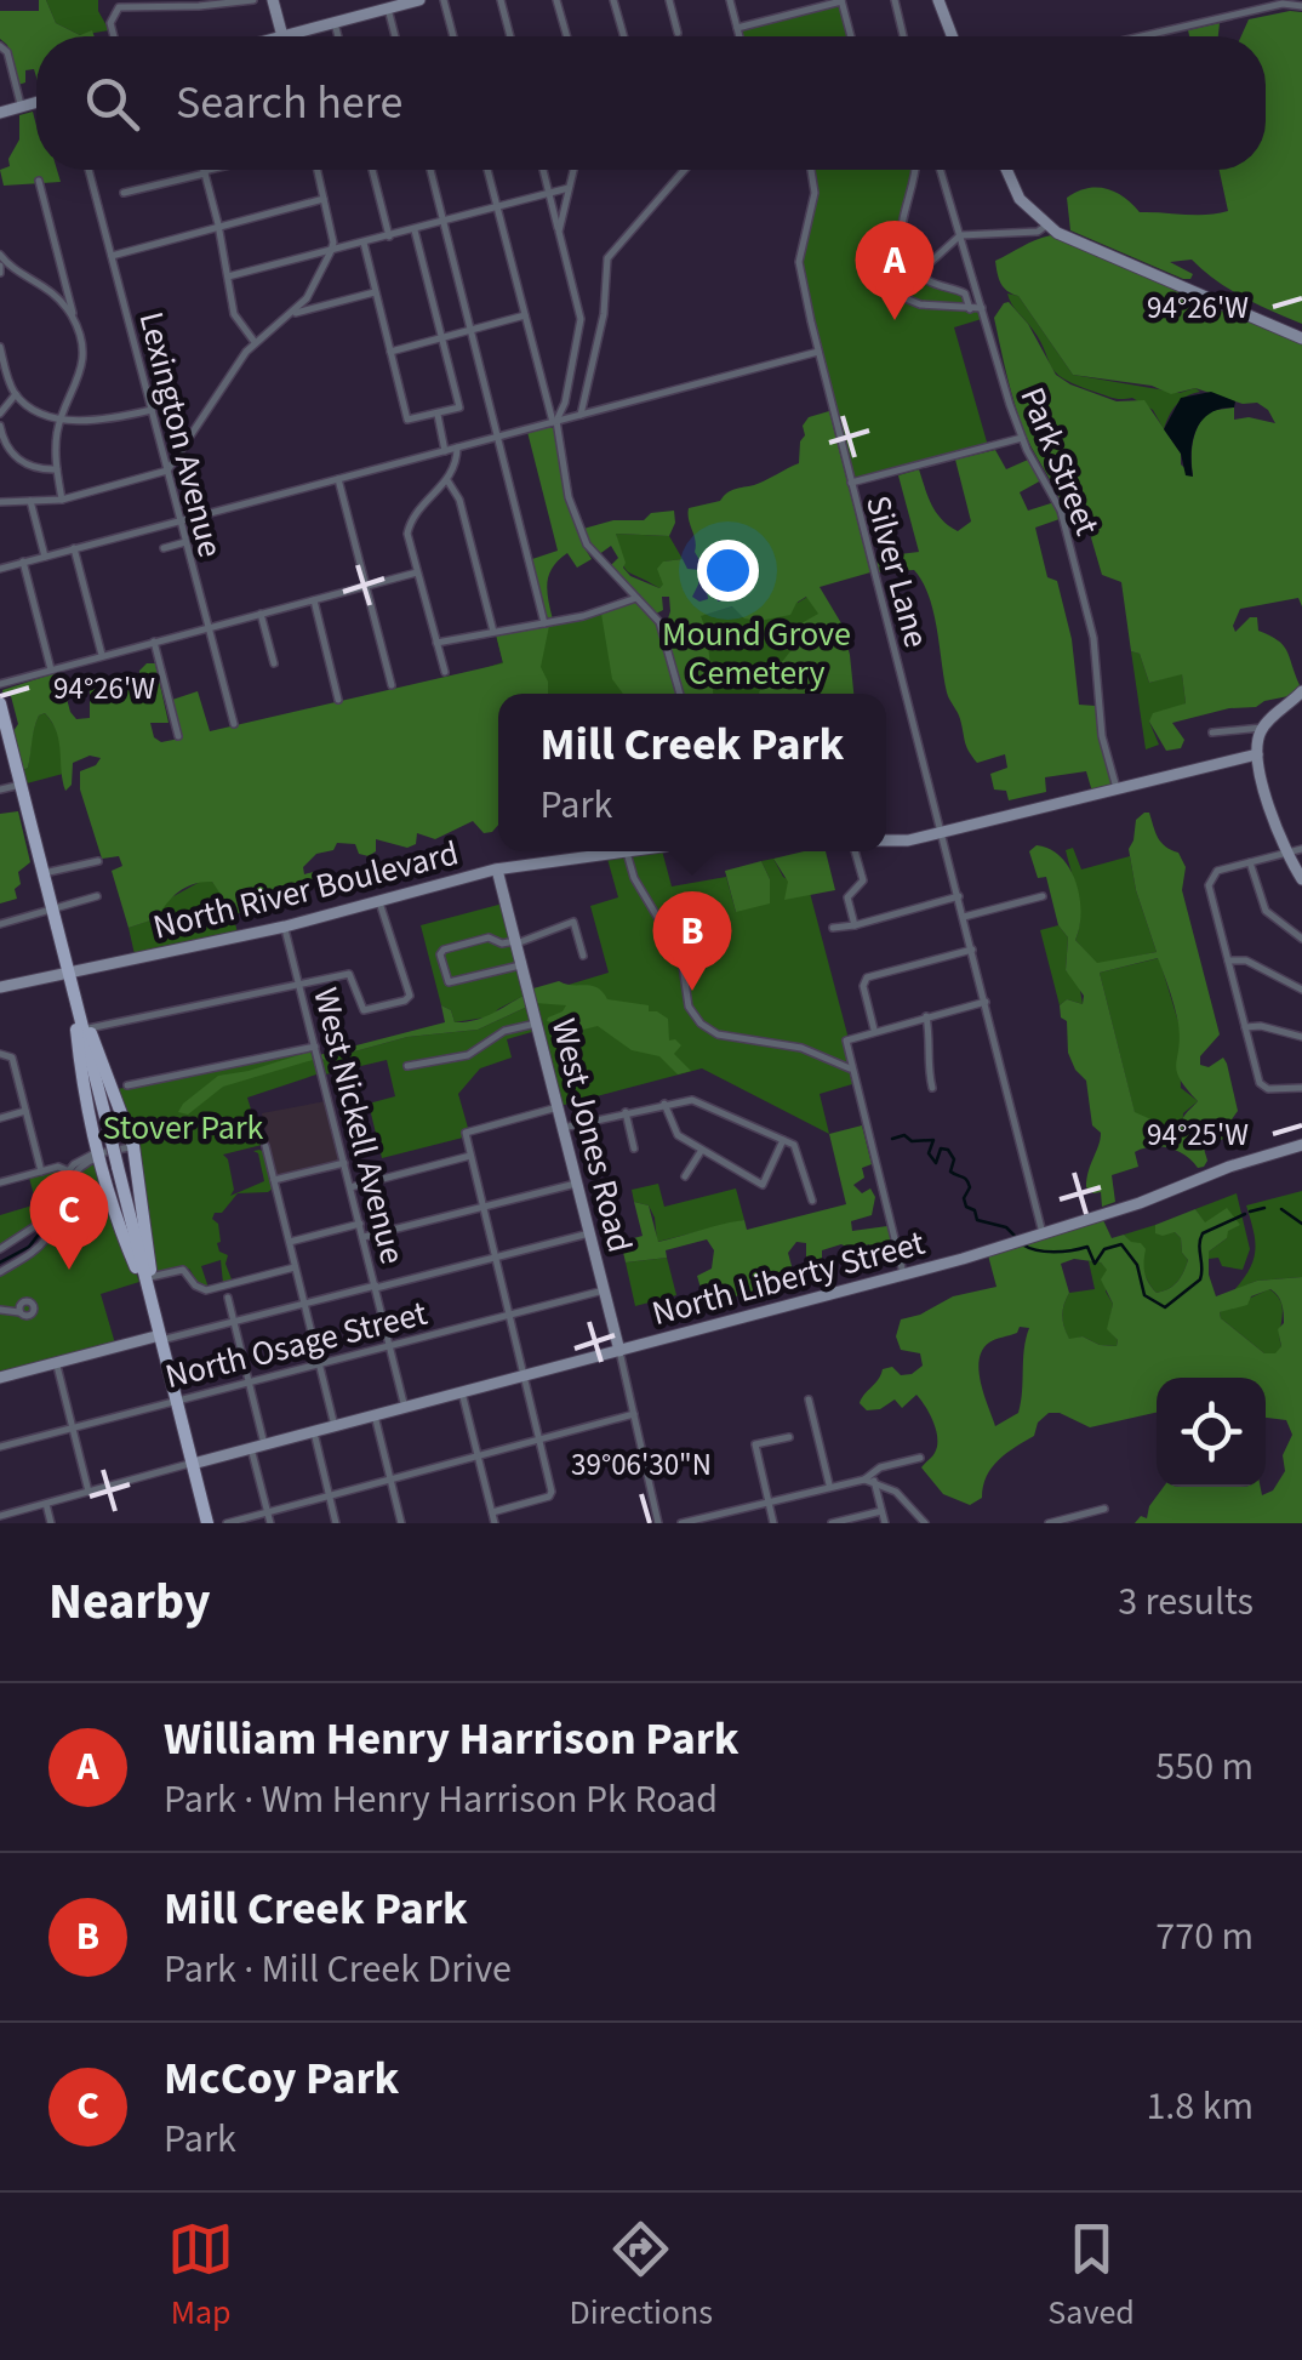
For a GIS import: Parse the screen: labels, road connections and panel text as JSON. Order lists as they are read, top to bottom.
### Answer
{
  "streets": {
    "main road": ["North River Boulevard", "West Jones Road", "North Liberty Street"],
    "street": [
      "Lexington Avenue",
      "Park Street",
      "Silver Lane",
      "West Nickell Avenue",
      "North Osage Street"
    ]
  },
  "crossings": [
    ["Silver Lane", "North Liberty Street"],
    ["North River Boulevard", "West Nickell Avenue"],
    ["North River Boulevard", "West Jones Road"],
    ["West Nickell Avenue", "North Liberty Street"],
    ["West Nickell Avenue", "North Osage Street"],
    ["West Jones Road", "North Liberty Street"],
    ["West Jones Road", "North Osage Street"]
  ],
  "parks": ["Mound Grove Cemetery", "Stover Park"],
  "page": {
    "search": "Search here",
    "pins": ["A", "B", "C"],
    "popup": ["Mill Creek Park", "Park"],
    "heading": ["Nearby", "3 results"],
    "list": [
      {
        "mark": "A",
        "name": "William Henry Harrison Park",
        "note": "Park · Wm Henry Harrison Pk Road",
        "value": "550 m"
      },
      {
        "mark": "B",
        "name": "Mill Creek Park",
        "note": "Park · Mill Creek Drive",
        "value": "770 m"
      },
      {
        "mark": "C",
        "name": "McCoy Park",
        "note": "Park",
        "value": "1.8 km"
      }
    ],
    "nav": ["Map", "Directions", "Saved"]
  },
  "coordinates": ["94°26'W", "94°25'W", "39°06'30\"N"]
}
